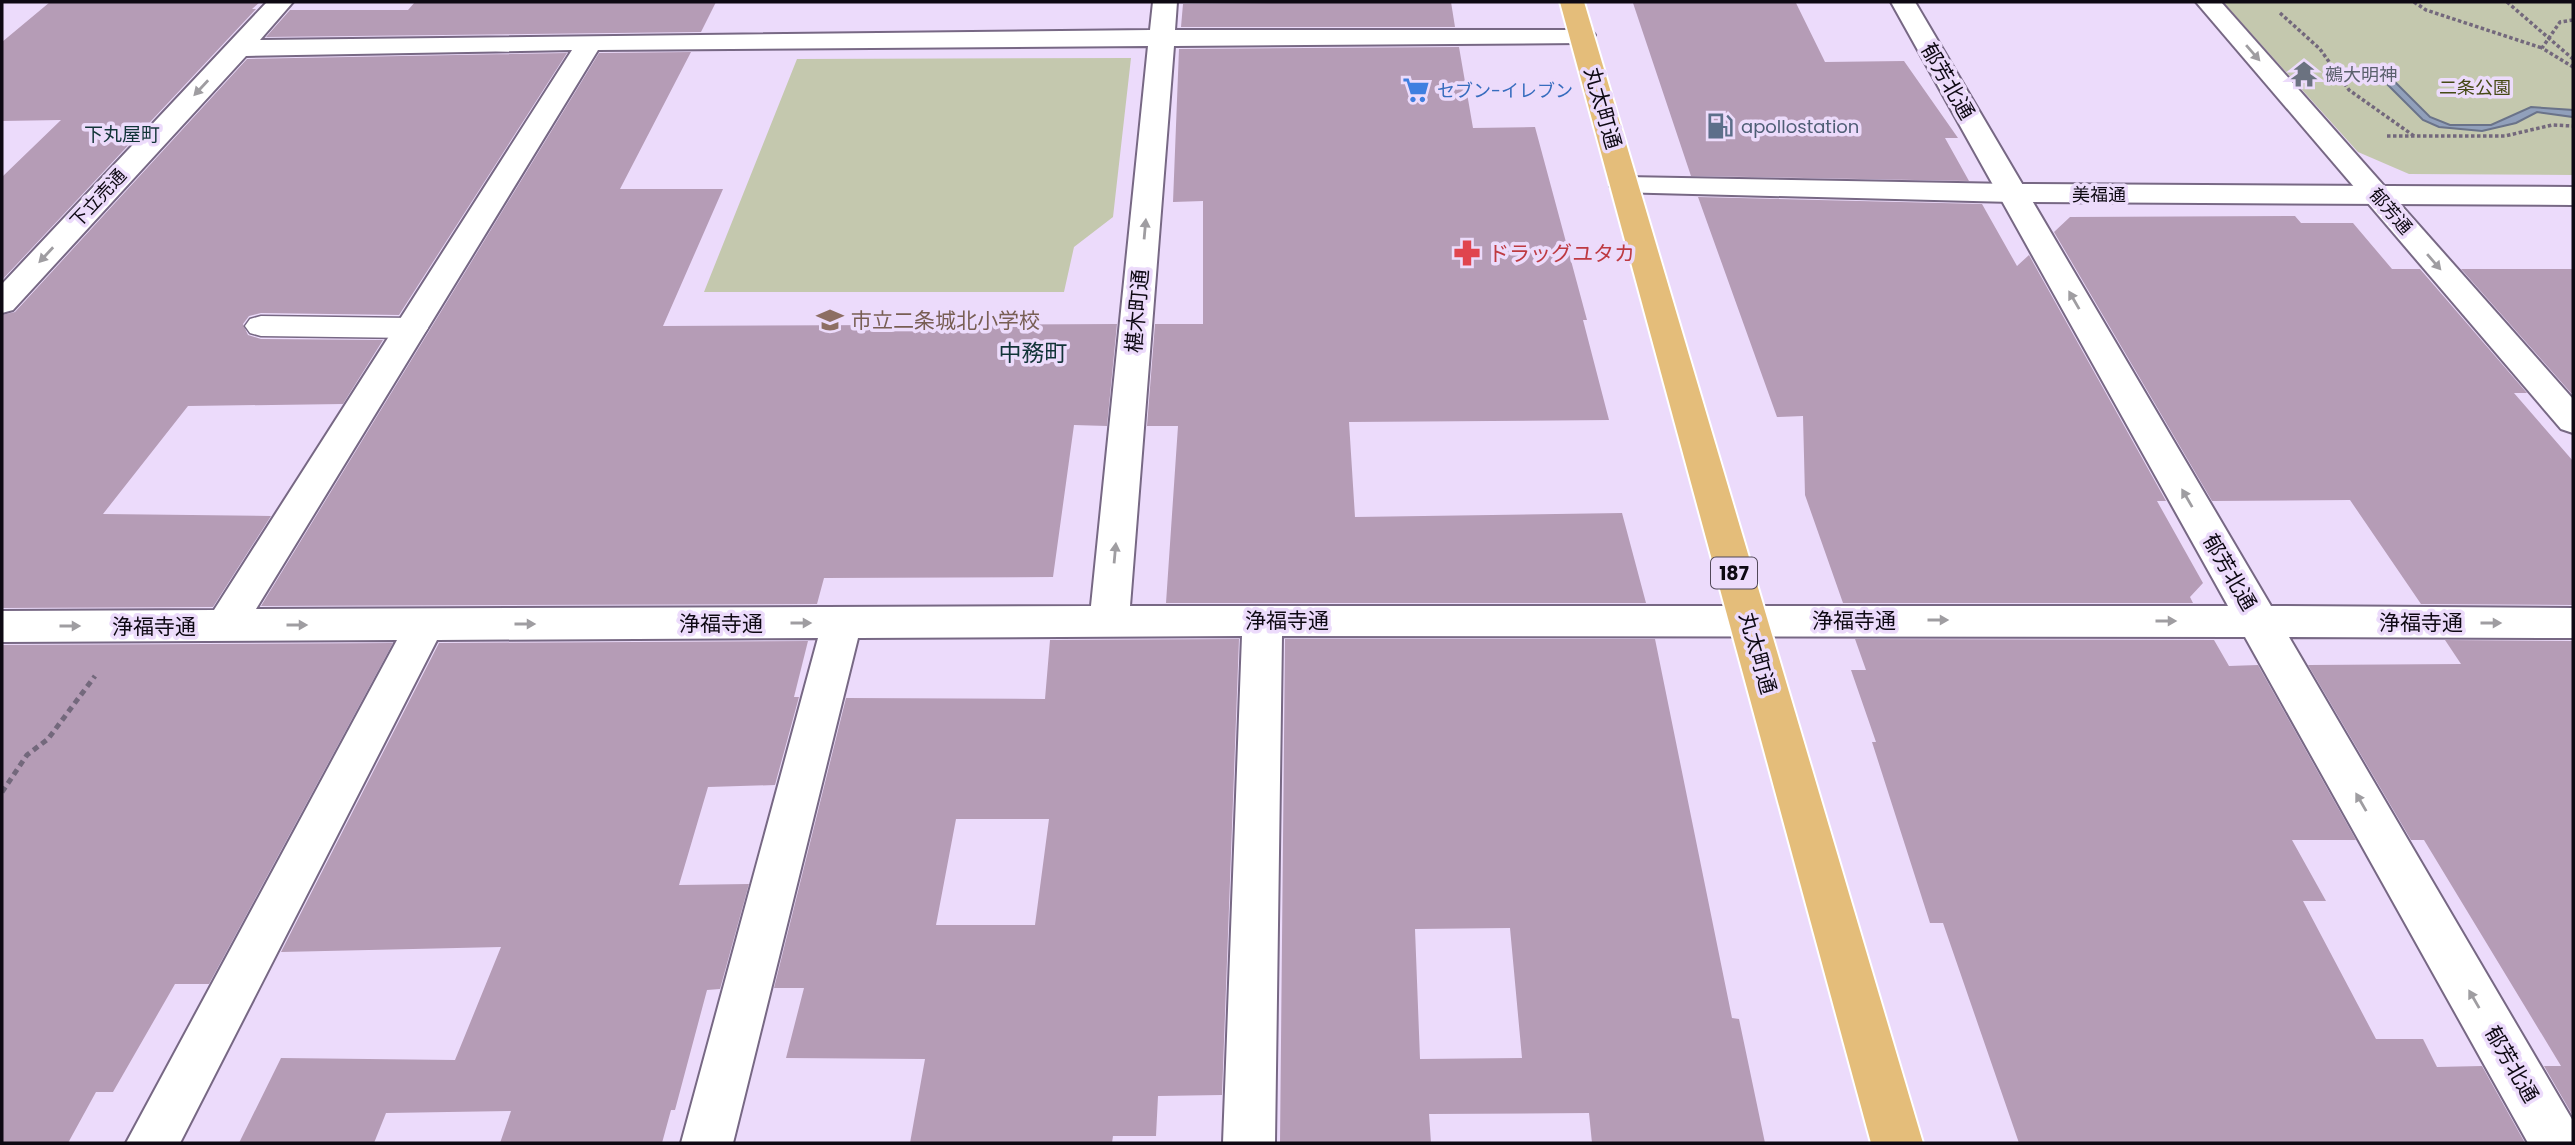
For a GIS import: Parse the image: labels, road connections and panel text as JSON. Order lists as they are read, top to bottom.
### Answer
{
  "streets": {
    "main road": ["丸太町通", "187"],
    "street": [
      "郁芳北通",
      "美福通",
      "下立売通",
      "郁芳通",
      "椹木町通",
      "浄福寺通"
    ]
  },
  "crossings": [
    ["郁芳北通", "美福通"],
    ["郁芳北通", "浄福寺通"],
    ["丸太町通", "美福通"],
    ["丸太町通", "浄福寺通"],
    ["美福通", "郁芳通"],
    ["椹木町通", "浄福寺通"]
  ],
  "one_way": [
    "郁芳北通",
    "郁芳通",
    "椹木町通",
    "浄福寺通"
  ],
  "districts": ["下丸屋町", "中務町"],
  "parks": ["二条公園"],
  "places": {
    "temple": ["鵺大明神"],
    "supermarket": ["セブン-イレブン"],
    "fuel station": ["apollostation"],
    "pharmacy": ["ドラッグユタカ"],
    "school or university": ["市立二条城北小学校"]
  }
}
